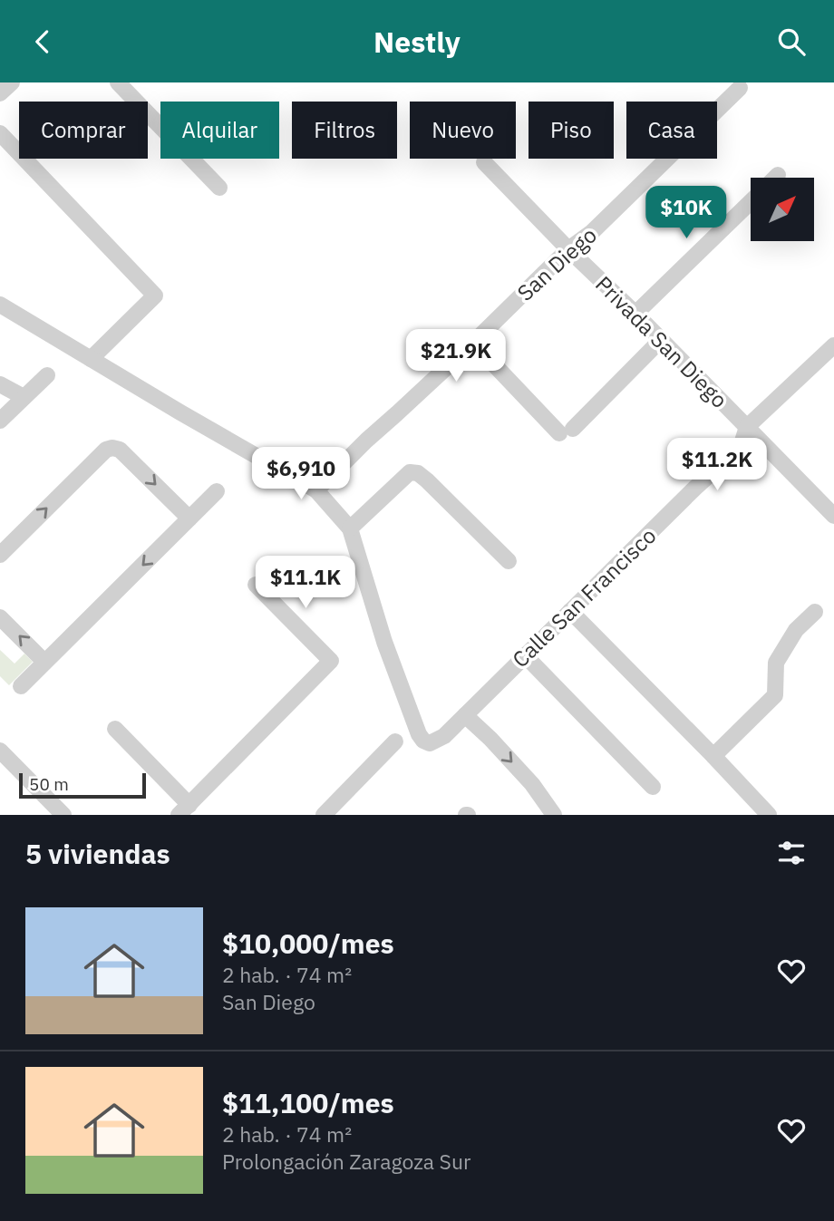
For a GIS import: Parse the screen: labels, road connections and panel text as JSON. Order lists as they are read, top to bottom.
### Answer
{
  "streets": {
    "street": ["San Diego", "Privada San Diego", "Calle San Francisco"]
  },
  "crossings": [
    ["San Diego", "Privada San Diego"],
    ["Privada San Diego", "Calle San Francisco"]
  ],
  "scale_bar": "50 m",
  "north": "top right",
  "page": {
    "header": "Nestly",
    "chip": [
      "Comprar",
      "Alquilar",
      "Filtros",
      "Nuevo",
      "Piso",
      "Casa"
    ],
    "price": [
      "$10K",
      "$21.9K",
      "$11.2K",
      "$6,910",
      "$11.1K"
    ],
    "scale": "50 m",
    "heading": "5 viviendas",
    "list": [
      {
        "name": "$10,000/mes",
        "note": "2 hab. · 74 m² · San Diego"
      },
      {
        "name": "$11,100/mes",
        "note": "2 hab. · 74 m² · Prolongación Zaragoza Sur"
      }
    ]
  }
}
